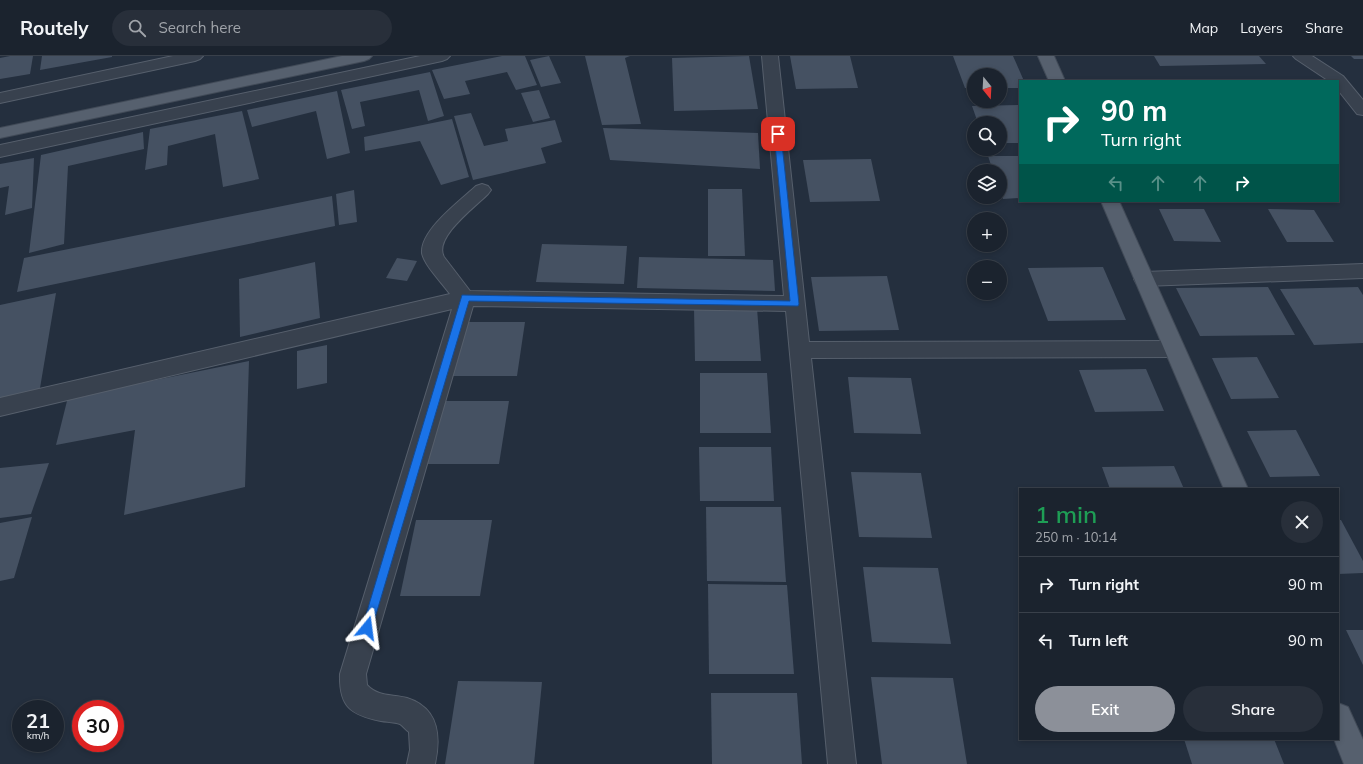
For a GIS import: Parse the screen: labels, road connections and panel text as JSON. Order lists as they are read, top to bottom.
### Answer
{
  "north": "bottom",
  "page": {
    "header": "Routely",
    "search": "Search here",
    "nav": ["Map", "Layers", "Share"],
    "map_buttons": ["+", "−"],
    "turn": ["90 m", "Turn right"],
    "heading": ["1 min", "250 m · 10:14"],
    "list": [
      {
        "name": "Turn right",
        "value": "90 m"
      },
      {
        "name": "Turn left",
        "value": "90 m"
      }
    ],
    "buttons": ["Exit", "Share"],
    "speed": "21 km/h",
    "limit": "30"
  }
}
